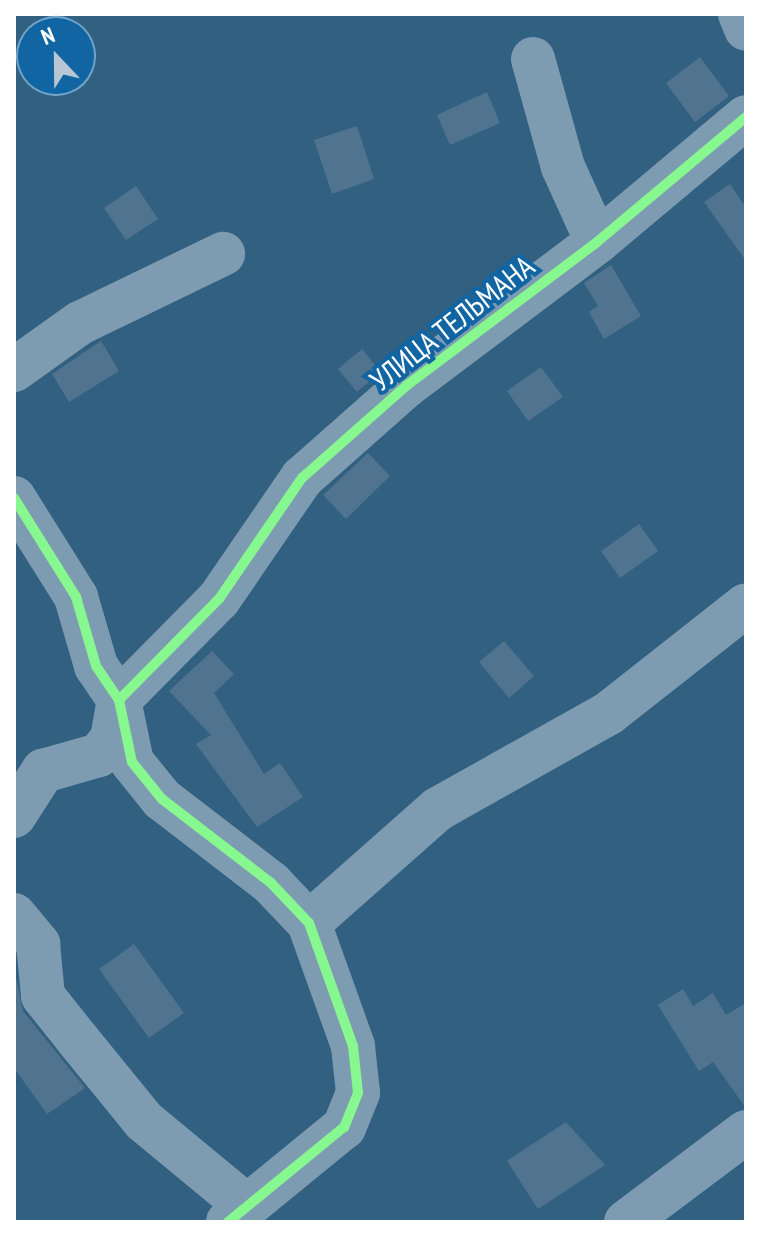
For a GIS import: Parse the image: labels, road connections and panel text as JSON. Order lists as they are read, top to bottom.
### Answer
{
  "streets": {
    "street": ["УЛИЦА ТЕЛЬМАНА"]
  },
  "north": "top"
}
